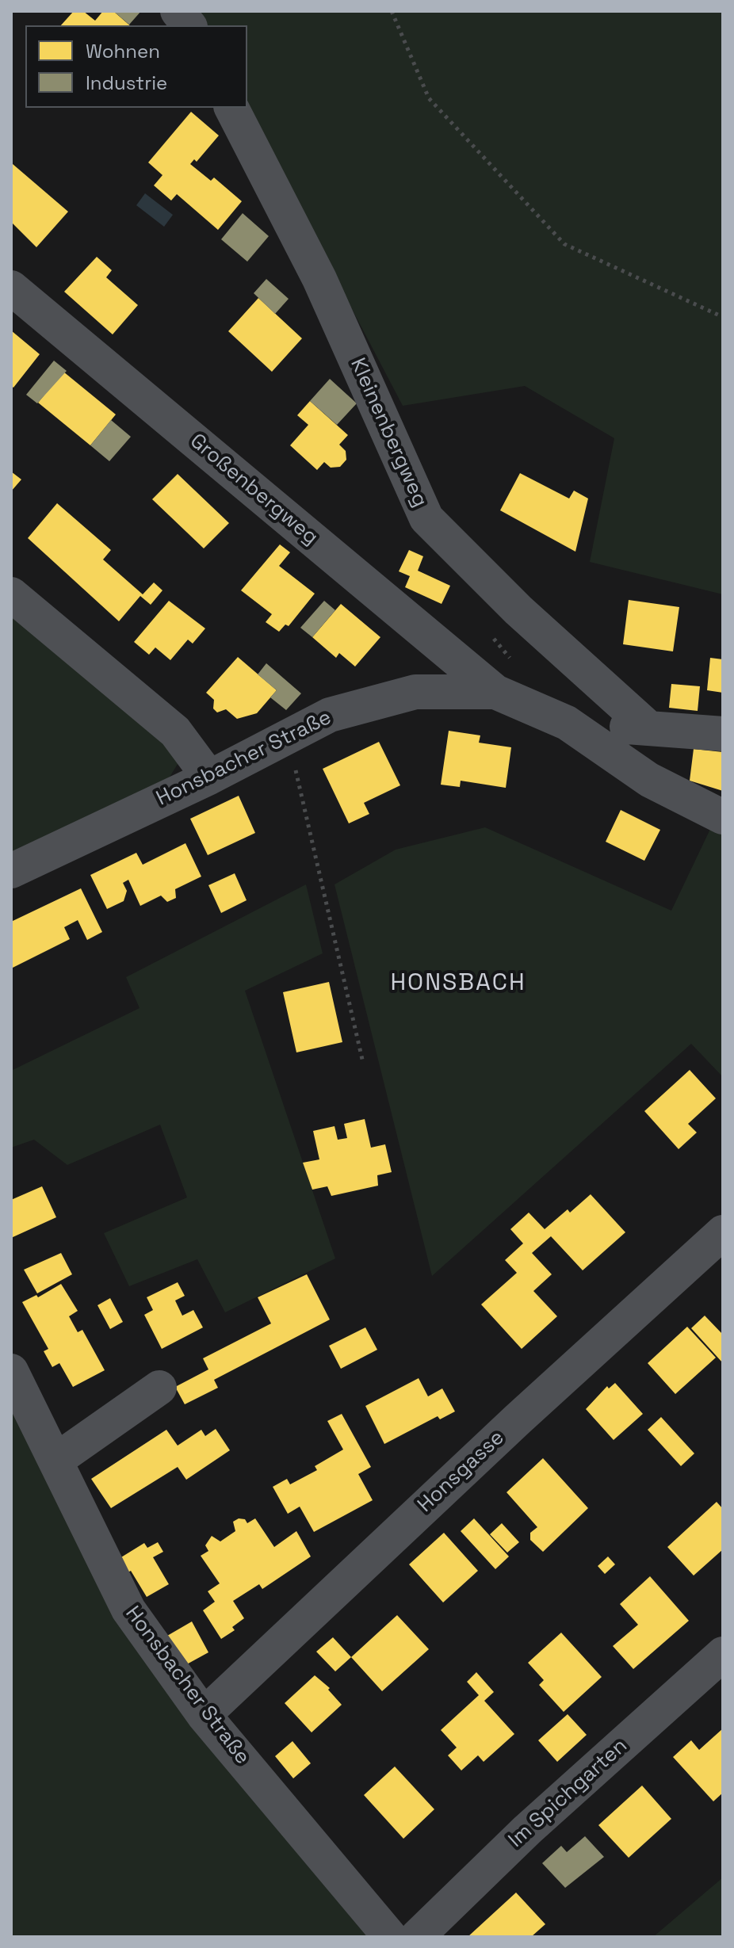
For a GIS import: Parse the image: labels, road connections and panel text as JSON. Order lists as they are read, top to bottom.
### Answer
{
  "streets": {
    "street": [
      "Kleinenbergweg",
      "Großenbergweg",
      "Honsbacher Straße",
      "Honsgasse",
      "Im Spichgarten"
    ]
  },
  "crossings": [
    ["Großenbergweg", "Honsbacher Straße"],
    ["Honsbacher Straße", "Honsgasse"]
  ],
  "districts": ["HONSBACH"],
  "legend": ["Wohnen", "Industrie"]
}
